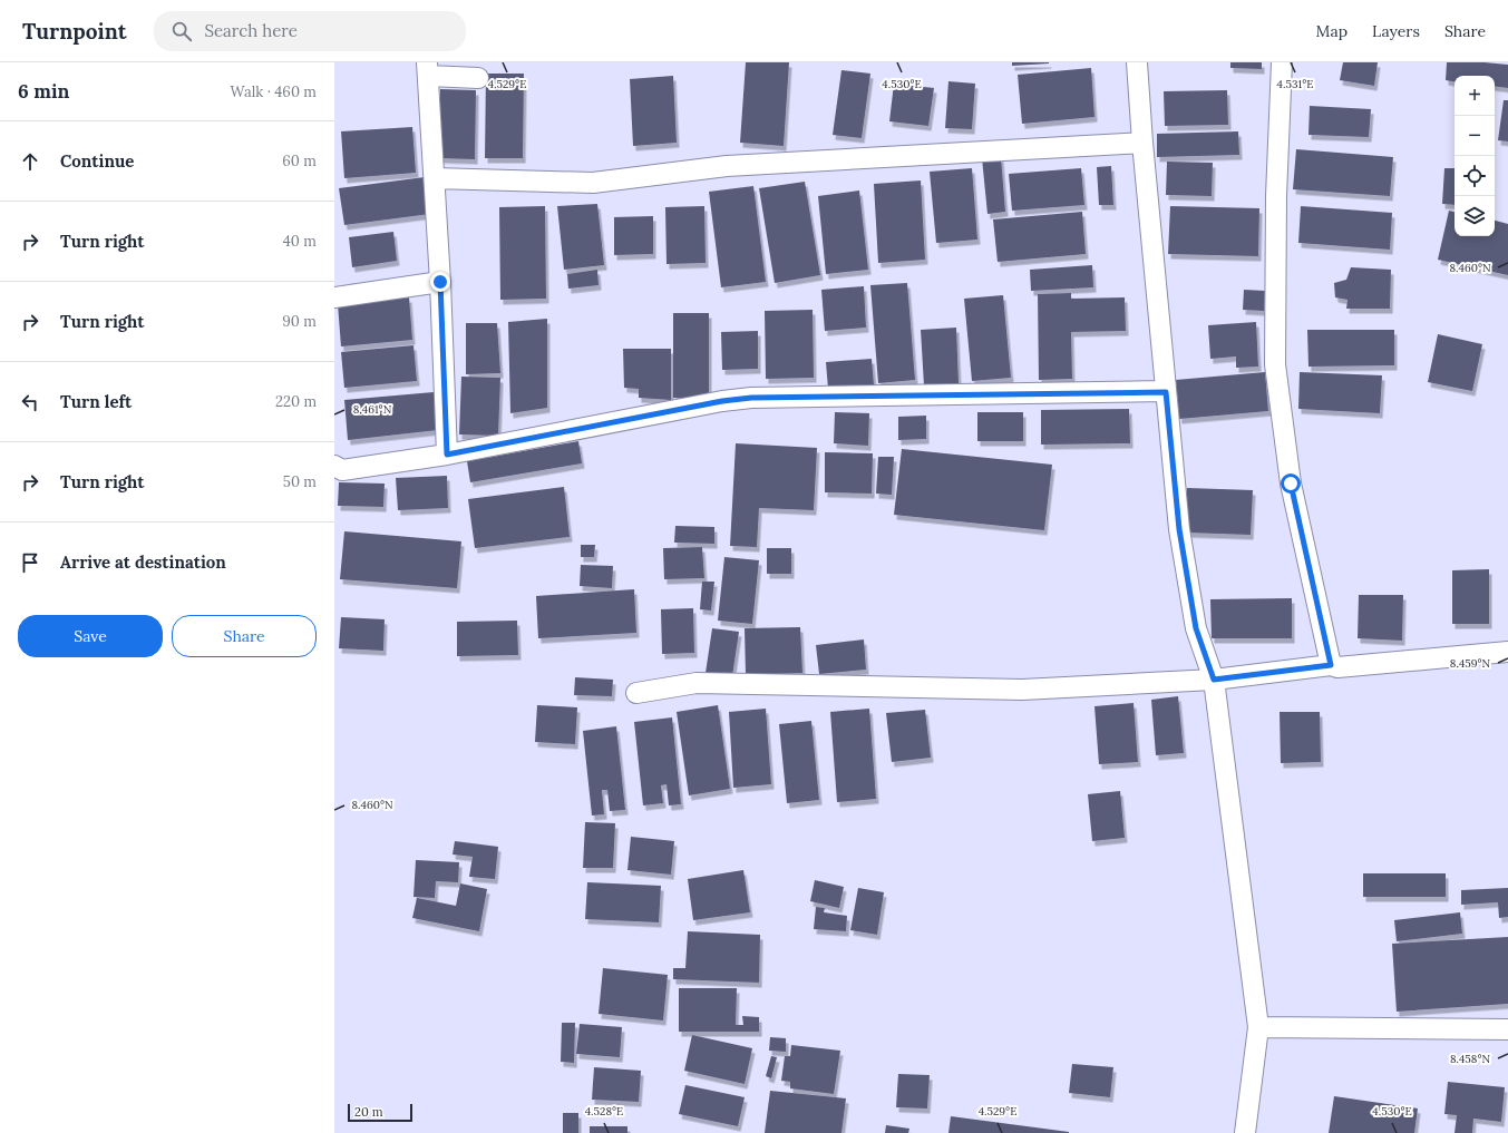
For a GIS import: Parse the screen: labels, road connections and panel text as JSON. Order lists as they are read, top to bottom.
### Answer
{
  "scale_bar": "20 m",
  "page": {
    "header": "Turnpoint",
    "search": "Search here",
    "nav": ["Map", "Layers", "Share"],
    "heading": ["6 min", "Walk · 460 m"],
    "map_buttons": ["+", "−"],
    "list": [
      ["Continue", "60 m"],
      ["Turn right", "40 m"],
      ["Turn right", "90 m"],
      ["Turn left", "220 m"],
      ["Turn right", "50 m"],
      "Arrive at destination"
    ],
    "buttons": ["Save", "Share"],
    "scale": "20 m"
  },
  "coordinates": [
    "4.529°E",
    "4.530°E",
    "4.531°E",
    "8.460°N",
    "8.461°N",
    "8.459°N",
    "8.458°N",
    "4.528°E"
  ]
}
